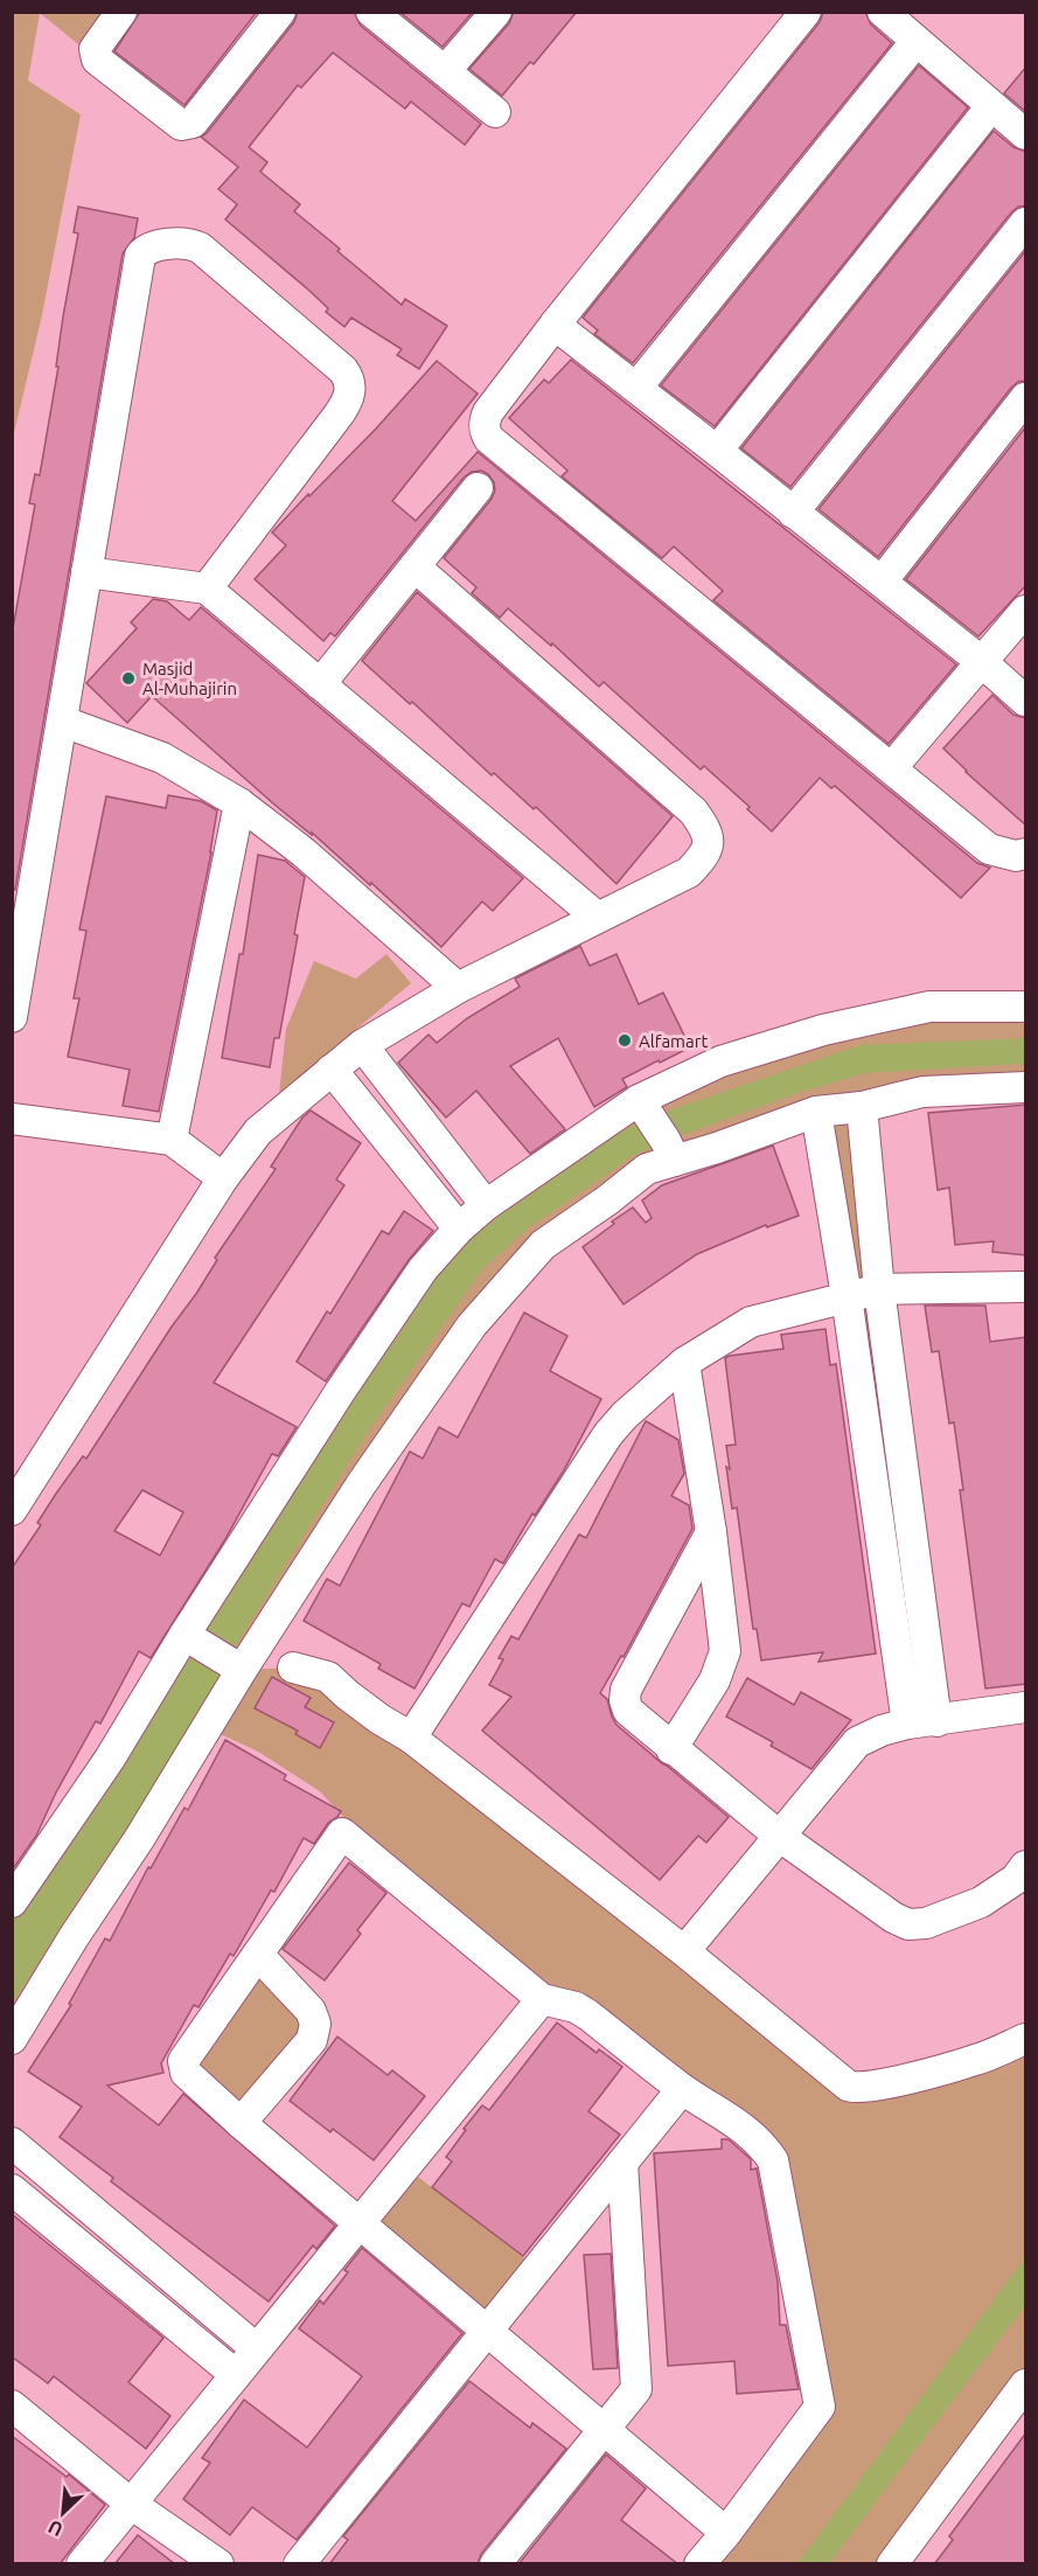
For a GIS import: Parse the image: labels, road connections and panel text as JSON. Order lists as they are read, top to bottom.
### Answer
{
  "places": ["Masjid Al-Muhajirin", "Alfamart"],
  "north": "bottom left"
}
